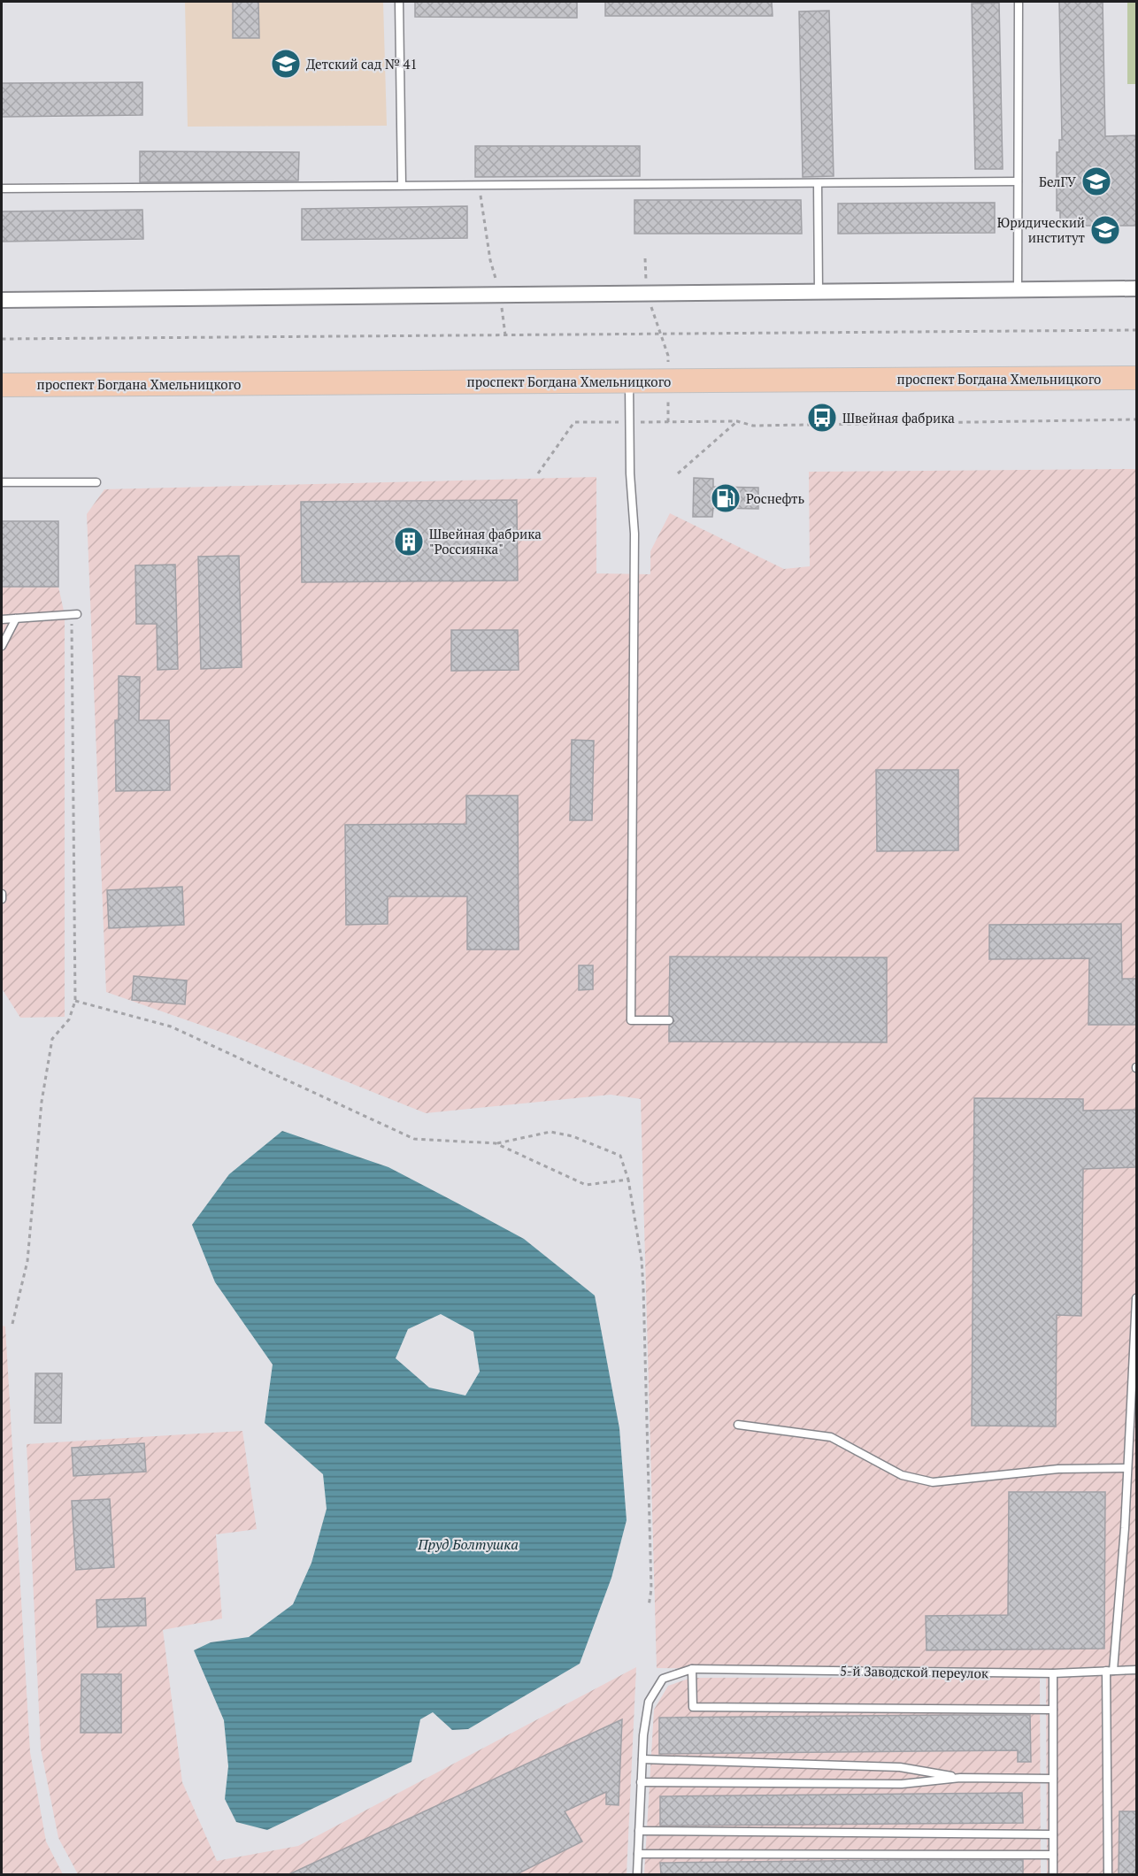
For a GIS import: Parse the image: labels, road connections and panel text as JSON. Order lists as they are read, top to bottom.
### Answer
{
  "streets": {
    "main road": ["проспект Богдана Хмельницкого"],
    "lane": ["5-й Заводской переулок"]
  },
  "water": ["Пруд Болтушка"],
  "places": {
    "school or university": ["Детский сад № 41", "БелГУ", "Юридический институт"],
    "bus stop": ["Швейная фабрика"],
    "fuel station": ["Роснефть"],
    "building": ["Швейная фабрика \"Россиянка\""]
  }
}
